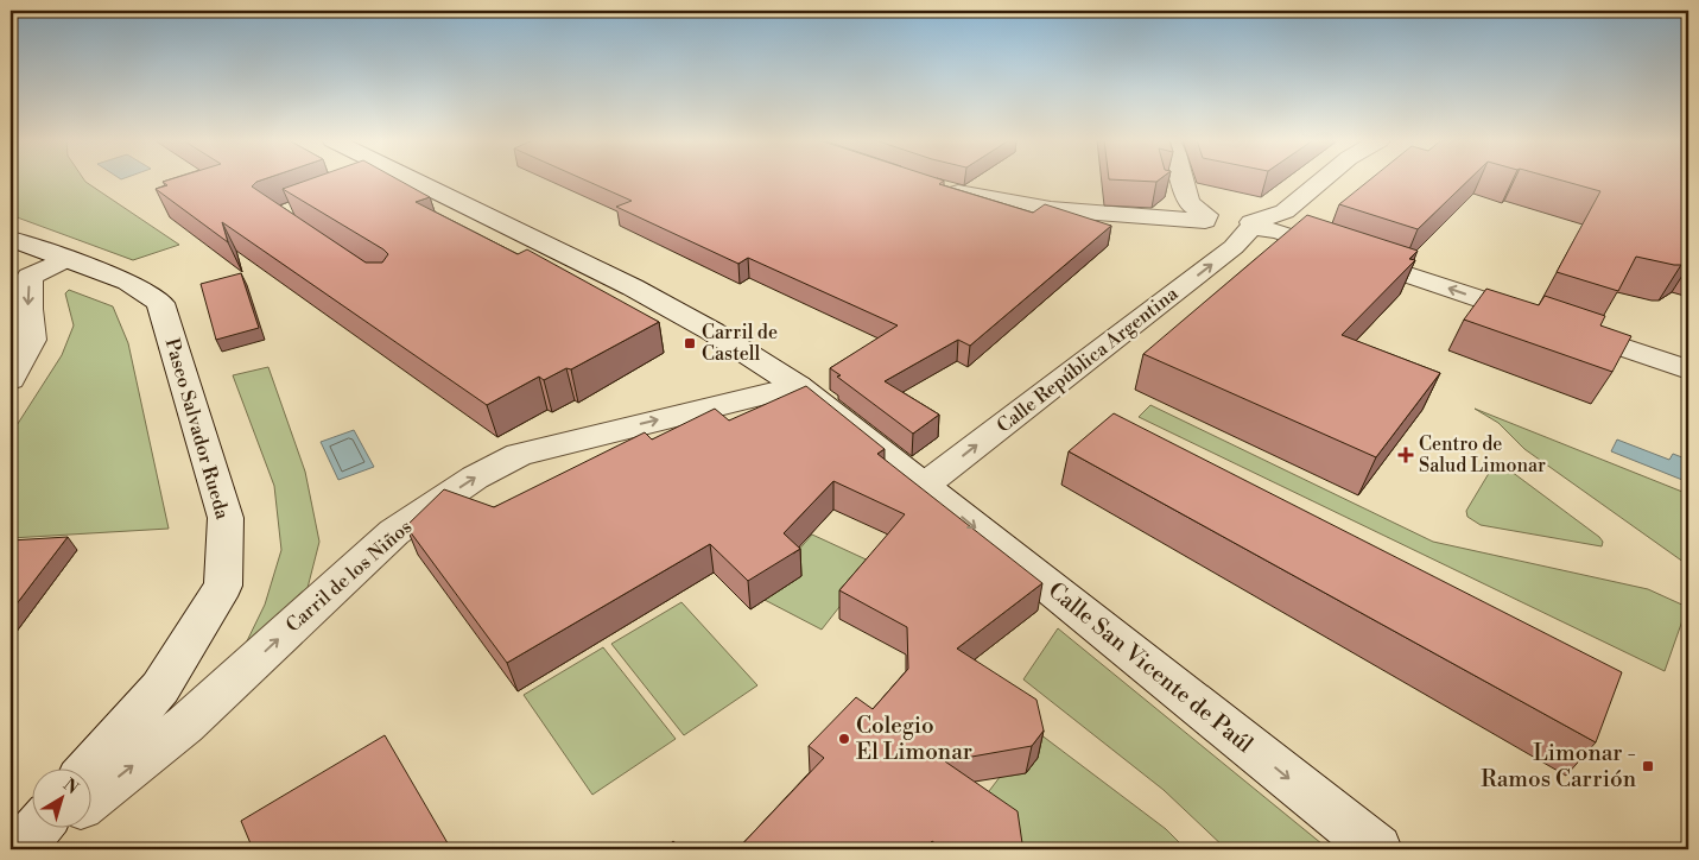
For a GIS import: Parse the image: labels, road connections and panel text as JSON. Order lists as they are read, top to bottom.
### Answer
{
  "streets": {
    "street": [
      "Calle República Argentina",
      "Paseo Salvador Rueda",
      "Carril de los Niños",
      "Calle San Vicente de Paúl"
    ]
  },
  "crossings": [
    ["Calle República Argentina", "Calle San Vicente de Paúl"]
  ],
  "one_way": ["Calle República Argentina", "Carril de los Niños", "Calle San Vicente de Paúl"],
  "places": {
    "transit": ["Carril de Castell", "Limonar - Ramos Carrión"],
    "health": ["Centro de Salud Limonar"],
    "other": ["Colegio El Limonar"]
  },
  "north": "top right"
}
